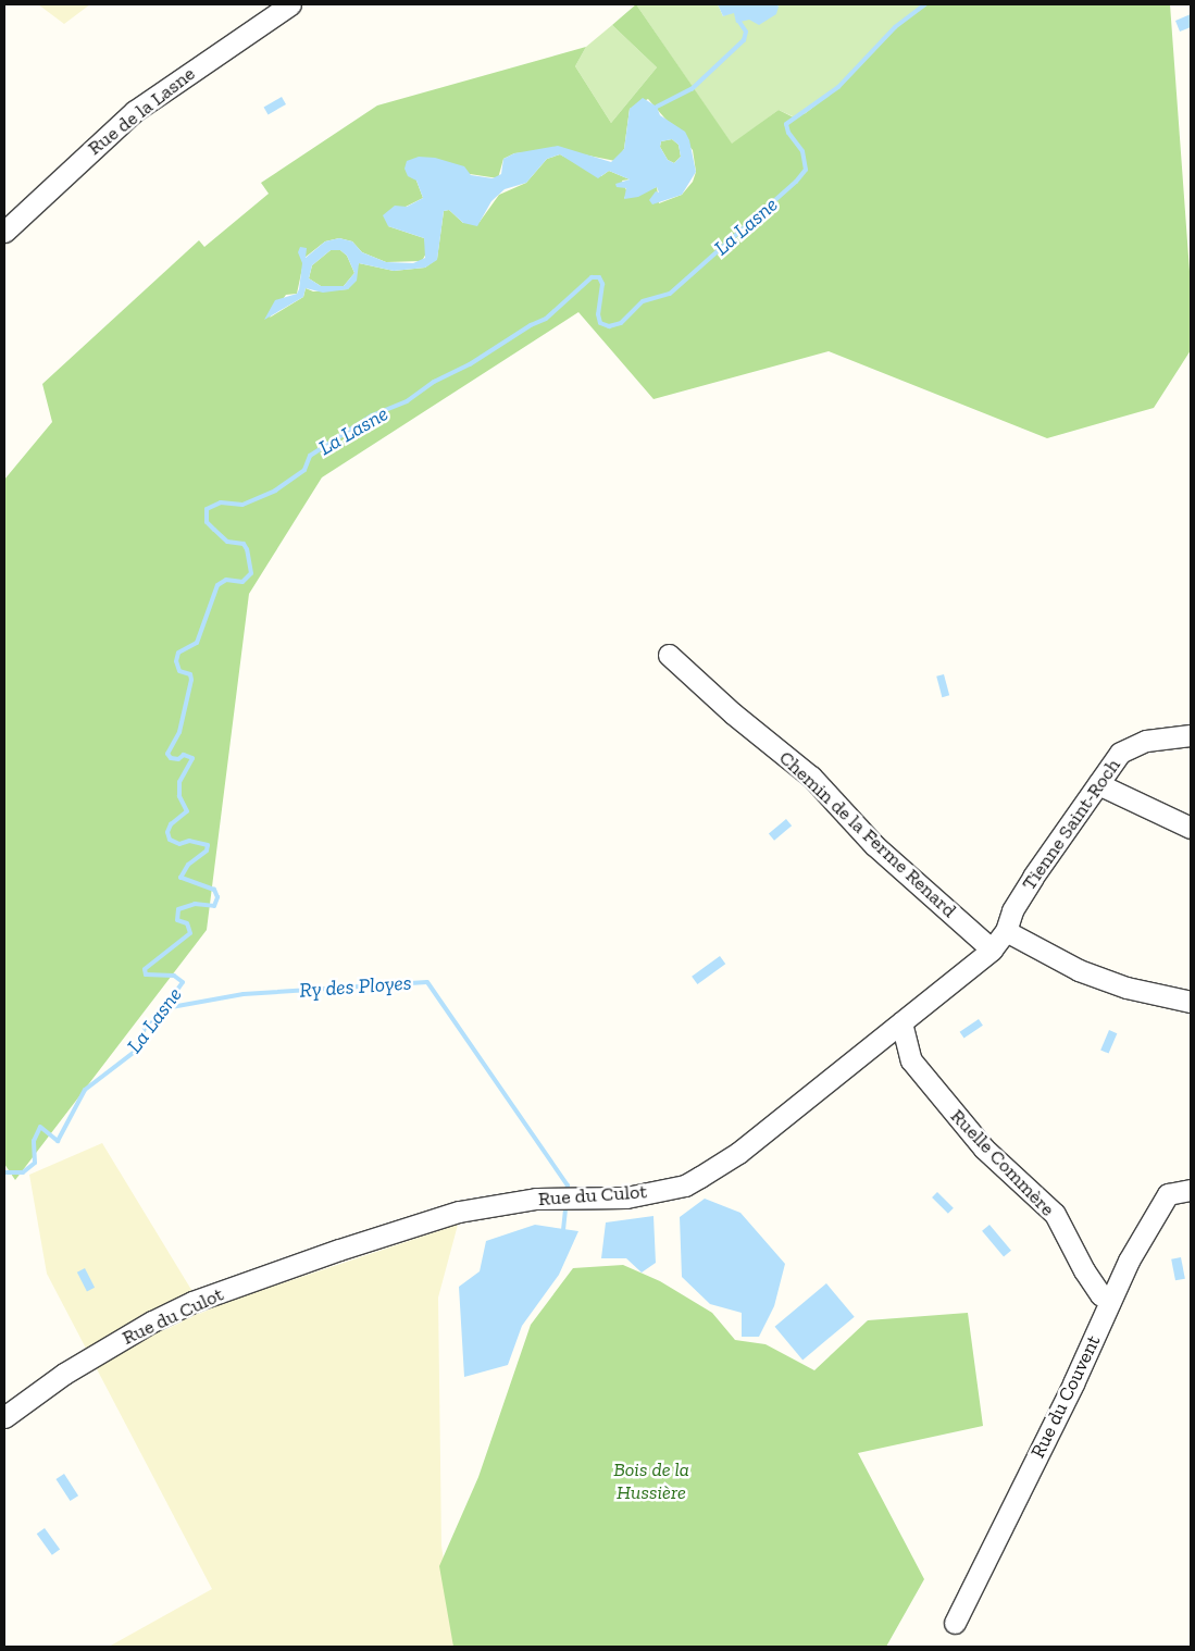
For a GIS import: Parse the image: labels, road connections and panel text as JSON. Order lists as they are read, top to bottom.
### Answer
{
  "streets": {
    "street": [
      "Rue de la Lasne",
      "Tienne Saint-Roch",
      "Chemin de la Ferme Renard",
      "Ruelle Commère",
      "Rue du Culot",
      "Rue du Couvent"
    ]
  },
  "crossings": [
    ["Tienne Saint-Roch", "Rue du Culot"],
    ["Chemin de la Ferme Renard", "Rue du Culot"],
    ["Ruelle Commère", "Rue du Culot"],
    ["Ruelle Commère", "Rue du Couvent"]
  ],
  "water": ["La Lasne", "Ry des Ployes"],
  "parks": ["Bois de la Hussière"]
}
